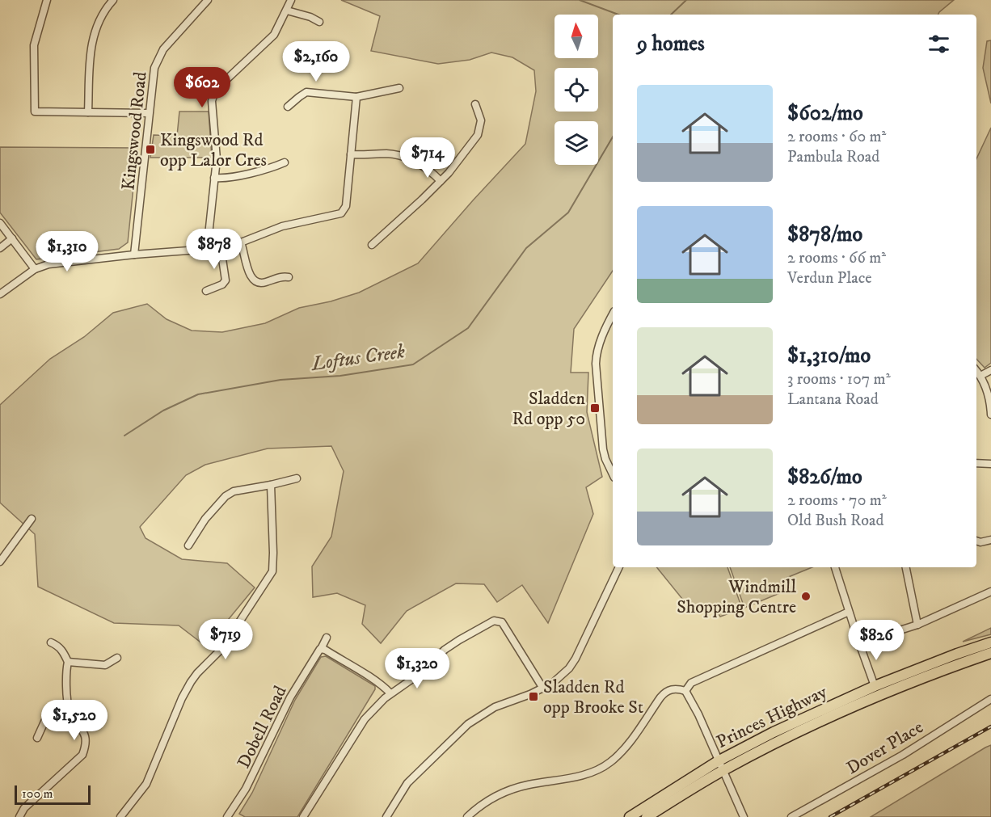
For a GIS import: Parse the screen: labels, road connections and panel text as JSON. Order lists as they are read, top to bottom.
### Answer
{
  "streets": {
    "highway": ["Princes Highway"],
    "street": ["Kingswood Road", "Dobell Road", "Dover Place"]
  },
  "water": ["Loftus Creek"],
  "places": {
    "transit": ["Kingswood Rd opp Lalor Cres", "Sladden Rd opp 50", "Sladden Rd opp Brooke St"],
    "other": ["Windmill Shopping Centre"]
  },
  "scale_bar": "100 m",
  "north": "top",
  "page": {
    "heading": "9 homes",
    "price": [
      "$2,160",
      "$602",
      "$714",
      "$878",
      "$1,310",
      "$719",
      "$826",
      "$1,320",
      "$1,520"
    ],
    "list": [
      {
        "name": "$602/mo",
        "note": "2 rooms · 60 m² · Pambula Road"
      },
      {
        "name": "$878/mo",
        "note": "2 rooms · 66 m² · Verdun Place"
      },
      {
        "name": "$1,310/mo",
        "note": "3 rooms · 107 m² · Lantana Road"
      },
      {
        "name": "$826/mo",
        "note": "2 rooms · 70 m² · Old Bush Road"
      }
    ],
    "scale": "100 m"
  }
}
